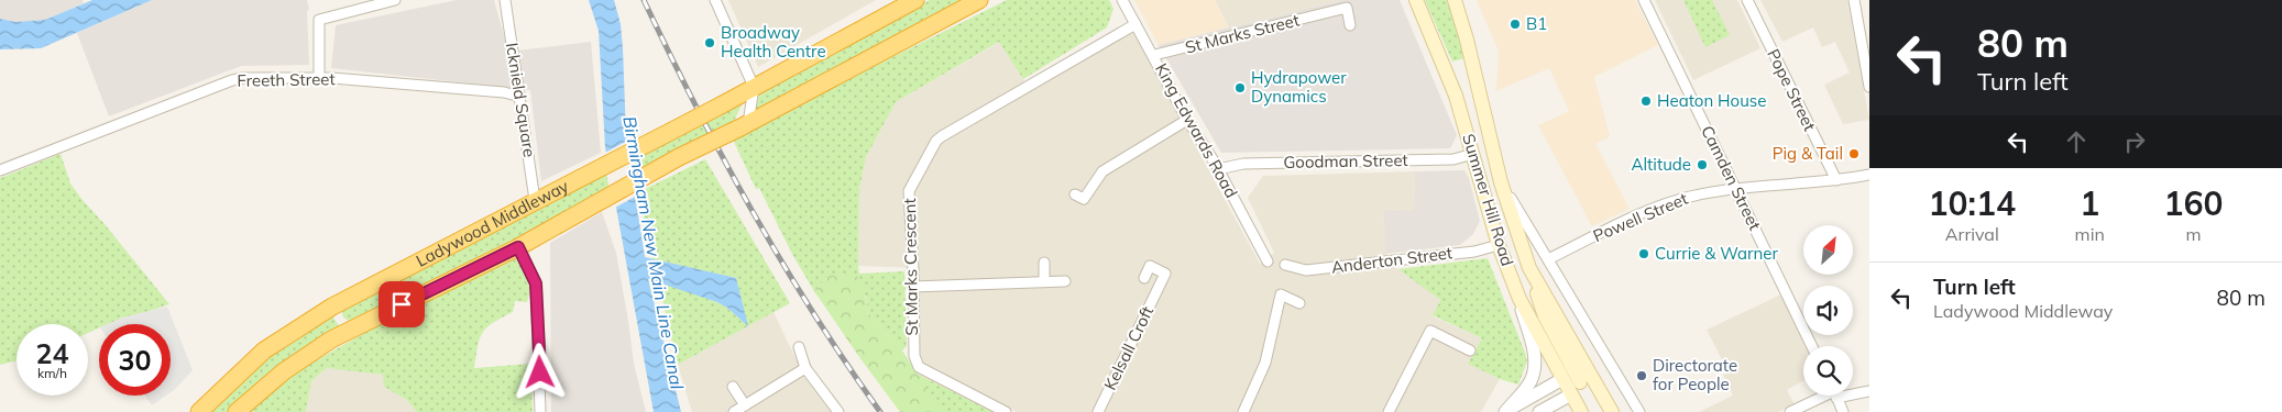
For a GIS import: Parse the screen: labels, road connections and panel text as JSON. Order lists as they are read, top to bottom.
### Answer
{
  "streets": {
    "highway": ["Ladywood Middleway"],
    "main road": ["Summer Hill Road"],
    "street": [
      "St Marks Street",
      "Freeth Street",
      "Pope Street",
      "Icknield Square",
      "King Edwards Road",
      "Goodman Street",
      "Camden Street",
      "Powell Street",
      "Anderton Street",
      "St Marks Crescent",
      "Kelsall Croft"
    ]
  },
  "crossings": [
    ["St Marks Street", "King Edwards Road"],
    ["Freeth Street", "Icknield Square"],
    ["Pope Street", "Powell Street"],
    ["Icknield Square", "Ladywood Middleway"],
    ["King Edwards Road", "Goodman Street"],
    ["King Edwards Road", "St Marks Crescent"],
    ["Goodman Street", "Summer Hill Road"],
    ["Camden Street", "Powell Street"],
    ["Summer Hill Road", "Powell Street"],
    ["Summer Hill Road", "Anderton Street"]
  ],
  "water": ["Birmingham New Main Line Canal"],
  "places": [
    "B1",
    "Broadway Health Centre",
    "Hydrapower Dynamics",
    "Heaton House",
    "Pig & Tail",
    "Altitude",
    "Currie & Warner",
    "Directorate for People"
  ],
  "north": "top right",
  "page": {
    "turn": ["80 m", "Turn left"],
    "eta": [
      "10:14",
      "Arrival",
      "1",
      "min",
      "160",
      "m"
    ],
    "list": [
      {
        "name": "Turn left",
        "note": "Ladywood Middleway",
        "value": "80 m"
      }
    ],
    "speed": "24 km/h",
    "limit": "30"
  }
}
